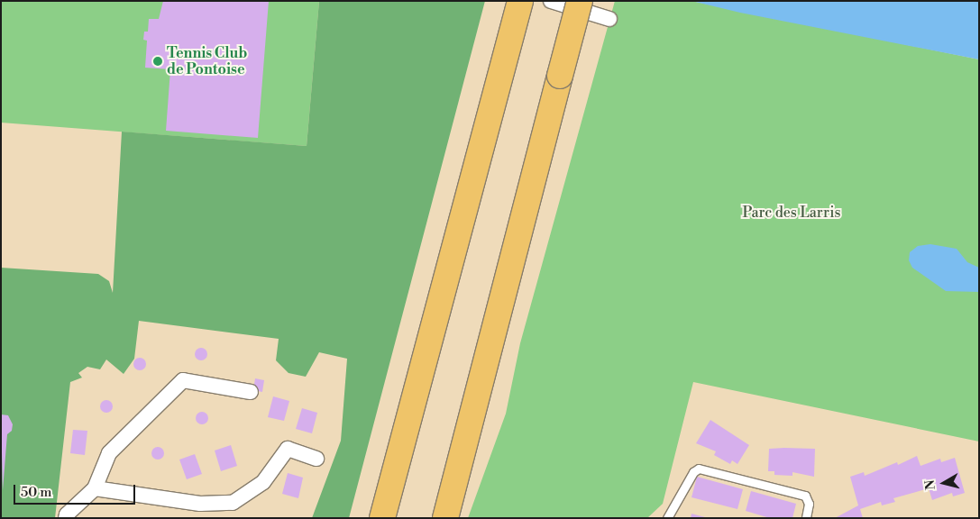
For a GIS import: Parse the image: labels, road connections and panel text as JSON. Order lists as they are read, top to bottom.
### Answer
{
  "parks": ["Parc des Larris"],
  "places": ["Tennis Club de Pontoise"],
  "scale_bar": "50 m",
  "north": "left"
}
